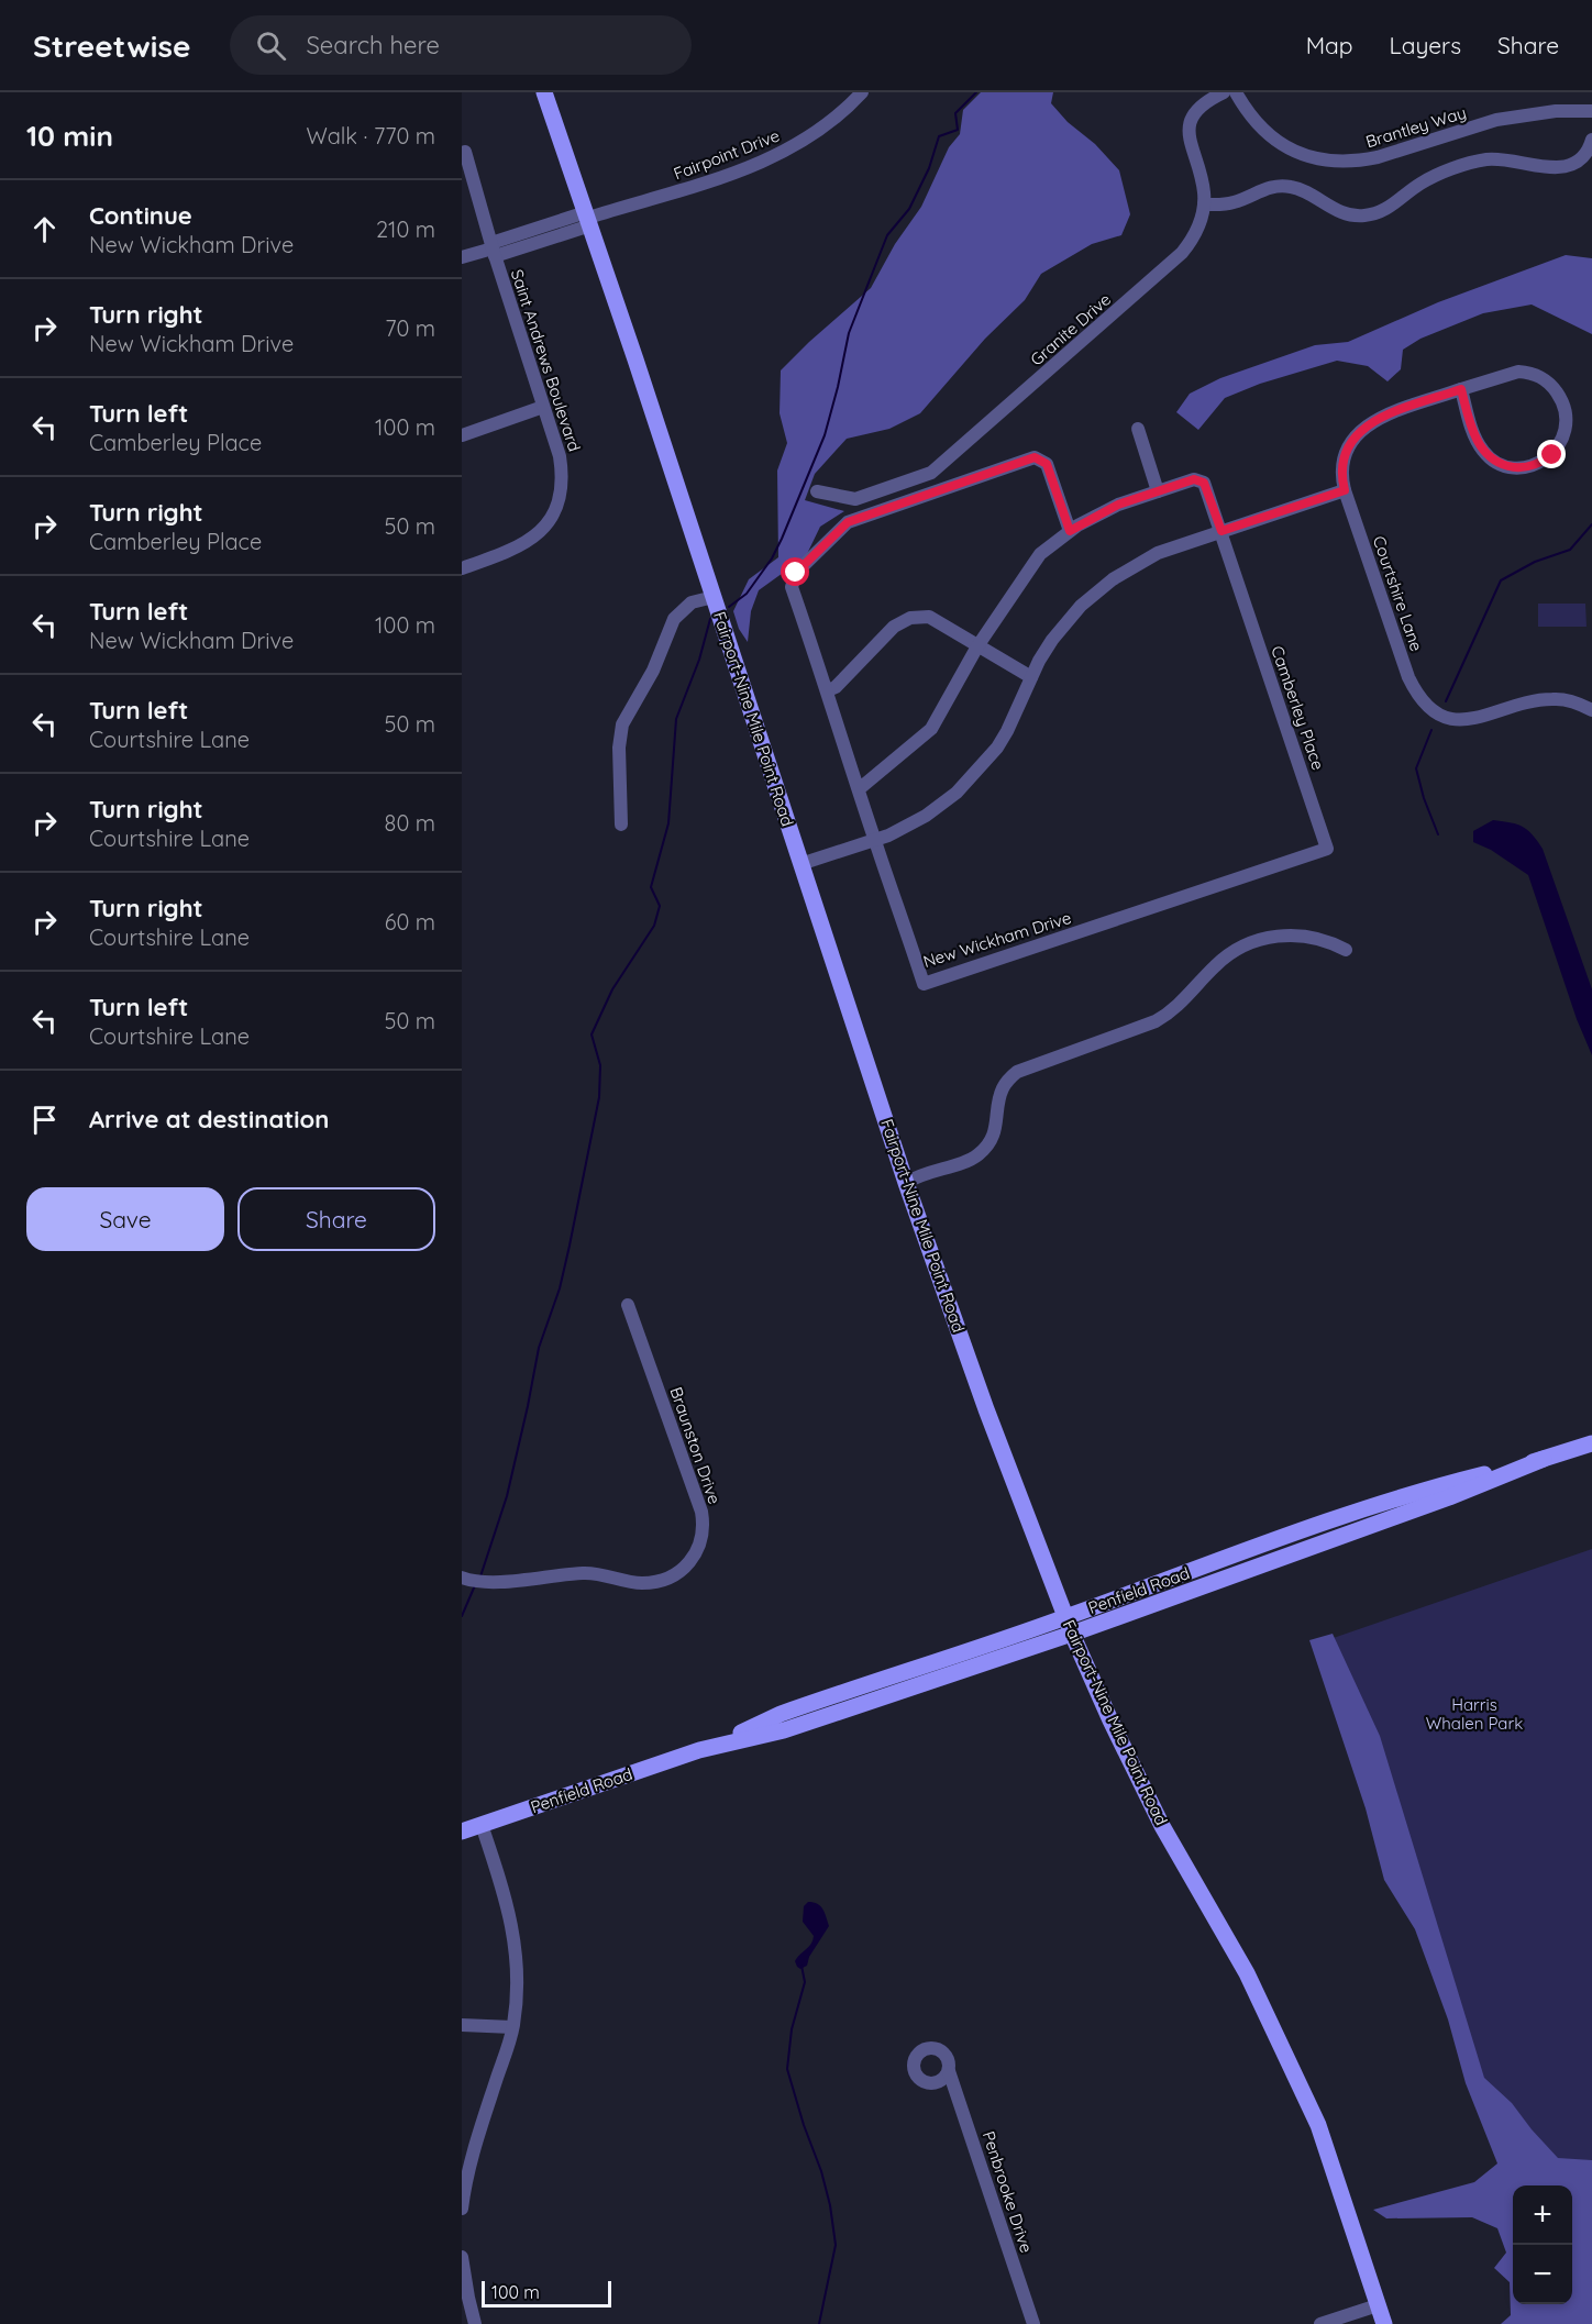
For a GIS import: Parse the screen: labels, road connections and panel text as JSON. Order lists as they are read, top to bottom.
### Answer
{
  "streets": {
    "main road": ["Fairport-Nine Mile Point Road", "Penfield Road"],
    "street": [
      "Brantley Way",
      "Fairpoint Drive",
      "Granite Drive",
      "Saint Andrews Boulevard",
      "Courtshire Lane",
      "Camberley Place",
      "New Wickham Drive",
      "Braunston Drive",
      "Penbrooke Drive"
    ]
  },
  "crossings": [
    ["Fairpoint Drive", "Saint Andrews Boulevard"],
    ["Fairpoint Drive", "Fairport-Nine Mile Point Road"],
    ["Camberley Place", "New Wickham Drive"],
    ["Fairport-Nine Mile Point Road", "Penfield Road"]
  ],
  "parks": ["Harris Whalen Park"],
  "scale_bar": "100 m",
  "page": {
    "header": "Streetwise",
    "search": "Search here",
    "nav": ["Map", "Layers", "Share"],
    "heading": ["10 min", "Walk · 770 m"],
    "list": [
      ["Continue", "New Wickham Drive", "210 m"],
      ["Turn right", "New Wickham Drive", "70 m"],
      ["Turn left", "Camberley Place", "100 m"],
      ["Turn right", "Camberley Place", "50 m"],
      ["Turn left", "New Wickham Drive", "100 m"],
      ["Turn left", "Courtshire Lane", "50 m"],
      ["Turn right", "Courtshire Lane", "80 m"],
      ["Turn right", "Courtshire Lane", "60 m"],
      ["Turn left", "Courtshire Lane", "50 m"],
      "Arrive at destination"
    ],
    "buttons": ["Save", "Share"],
    "map_buttons": ["+", "−"],
    "scale": "100 m"
  }
}
